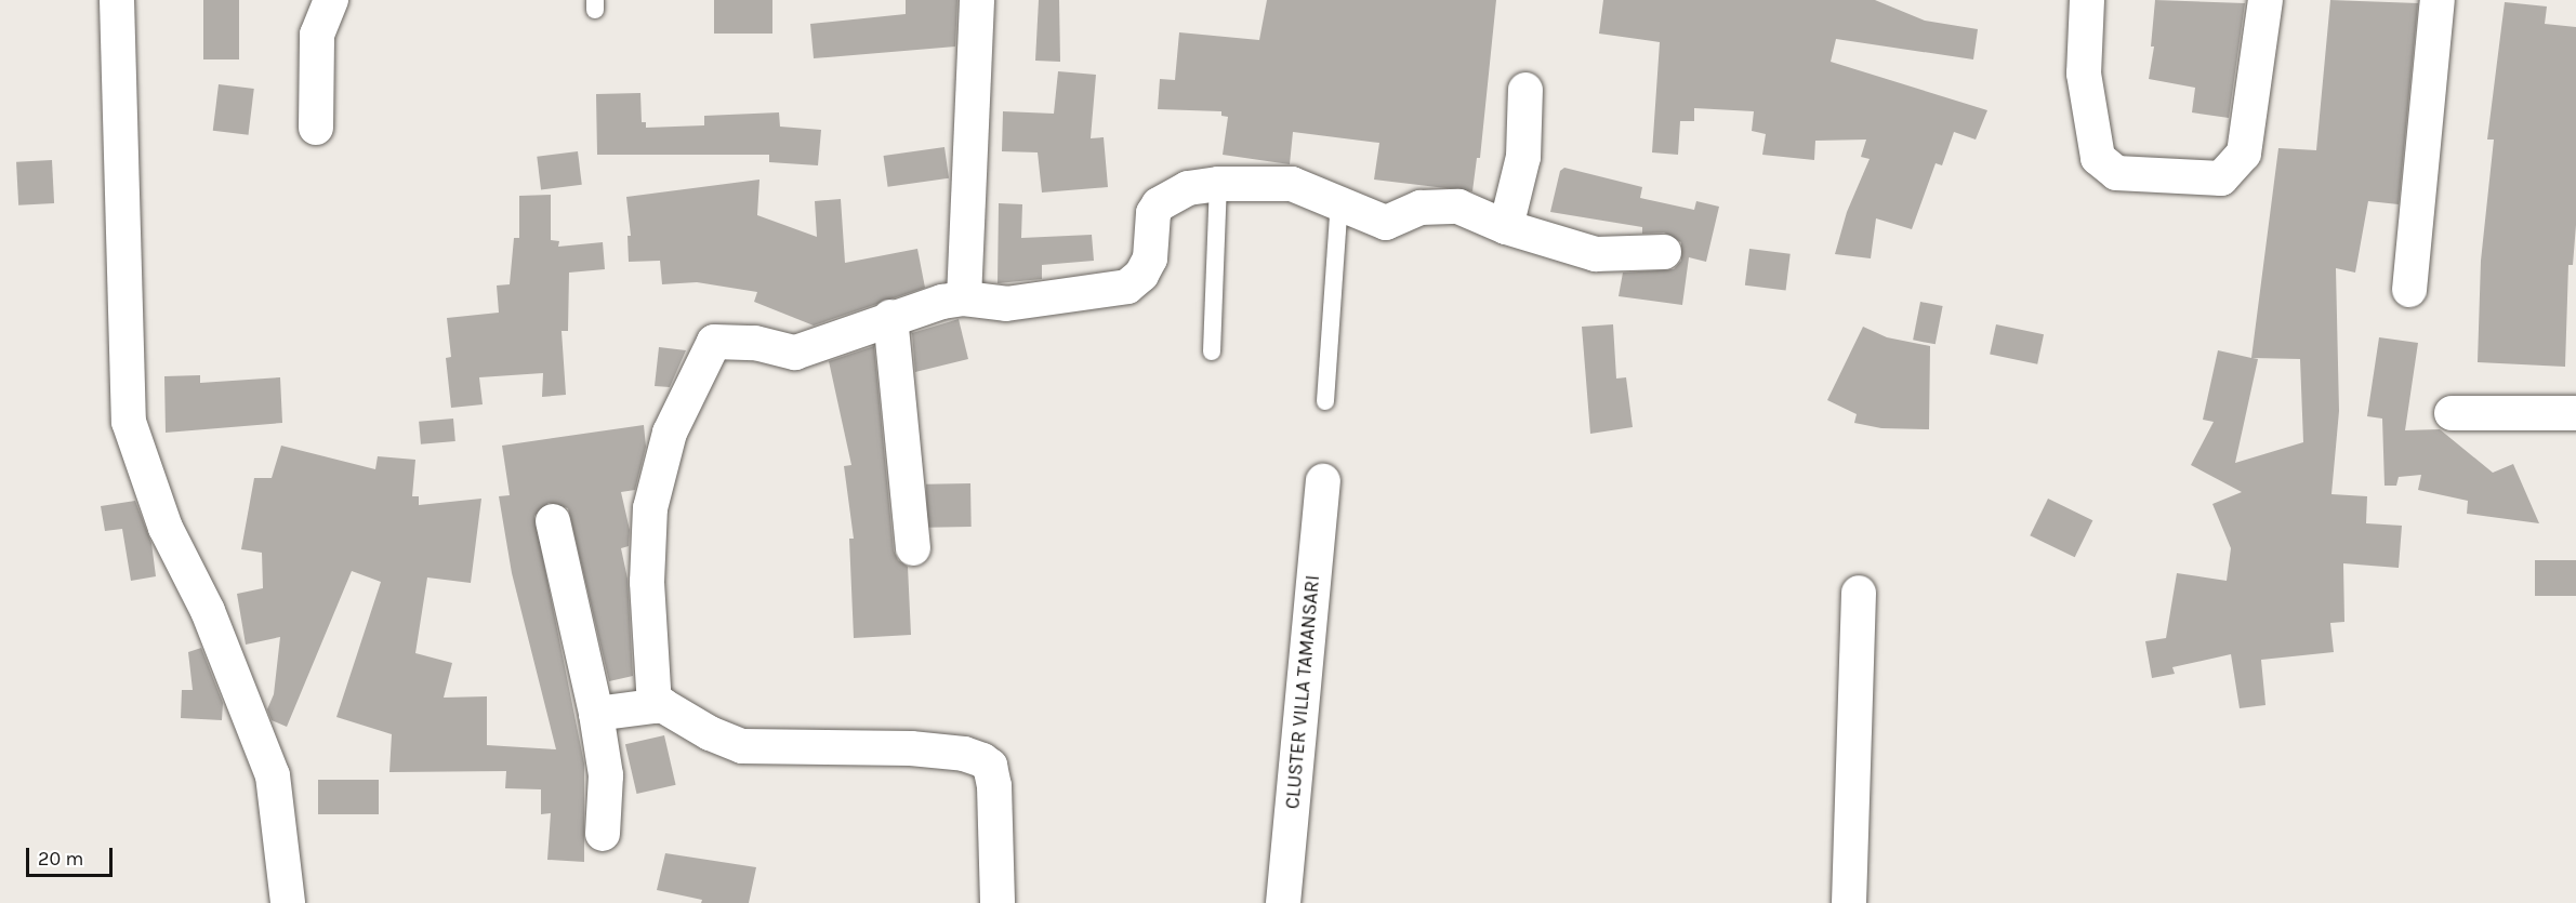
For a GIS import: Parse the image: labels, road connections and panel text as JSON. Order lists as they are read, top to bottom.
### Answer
{
  "streets": {
    "street": ["CLUSTER VILLA TAMANSARI"]
  },
  "scale_bar": "20 m"
}
